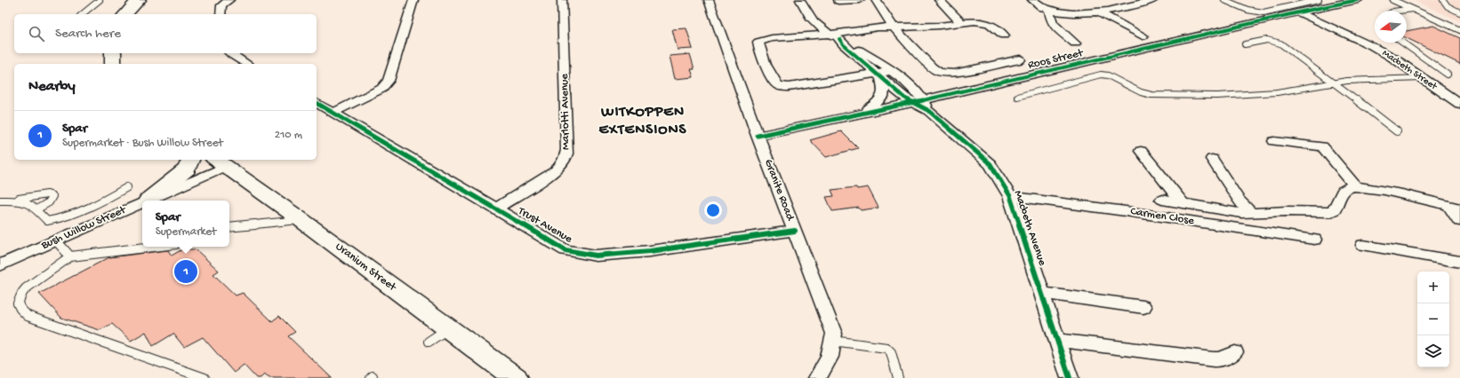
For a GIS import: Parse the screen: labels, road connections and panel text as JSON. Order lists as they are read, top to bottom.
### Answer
{
  "streets": {
    "street": [
      "Roos Street",
      "Macbeth Street",
      "Marlotti Avenue",
      "Granite Road",
      "Carmen Close",
      "Trust Avenue",
      "Bush Willow Street",
      "Macbeth Avenue",
      "Uranium Street"
    ]
  },
  "crossings": [
    ["Roos Street", "Macbeth Street"],
    ["Roos Street", "Granite Road"],
    ["Roos Street", "Macbeth Avenue"],
    ["Marlotti Avenue", "Trust Avenue"],
    ["Granite Road", "Trust Avenue"],
    ["Carmen Close", "Macbeth Avenue"],
    ["Bush Willow Street", "Uranium Street"]
  ],
  "districts": ["WITKOPPEN EXTENSIONS"],
  "north": "left",
  "page": {
    "search": "Search here",
    "heading": "Nearby",
    "list": [
      {
        "mark": "1",
        "name": "Spar",
        "note": "Supermarket · Bush Willow Street",
        "value": "210 m"
      }
    ],
    "popup": ["Spar", "Supermarket"],
    "pins": "1",
    "map_buttons": ["+", "−"]
  }
}
